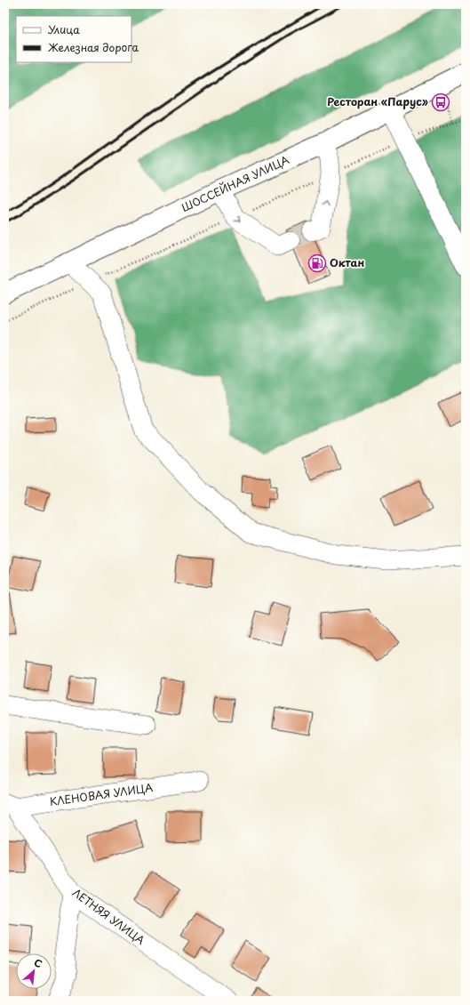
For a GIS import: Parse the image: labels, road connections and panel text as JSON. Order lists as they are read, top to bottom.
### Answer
{
  "streets": {
    "main road": ["ШОССЕЙНАЯ УЛИЦА"],
    "street": ["КЛЕНОВАЯ УЛИЦА", "ЛЕТНЯЯ УЛИЦА"]
  },
  "crossings": [
    ["КЛЕНОВАЯ УЛИЦА", "ЛЕТНЯЯ УЛИЦА"]
  ],
  "places": {
    "bus stop": ["Ресторан «Парус»"],
    "fuel station": ["Октан"]
  },
  "legend": ["Улица", "Железная дорога"],
  "north": "top right"
}
